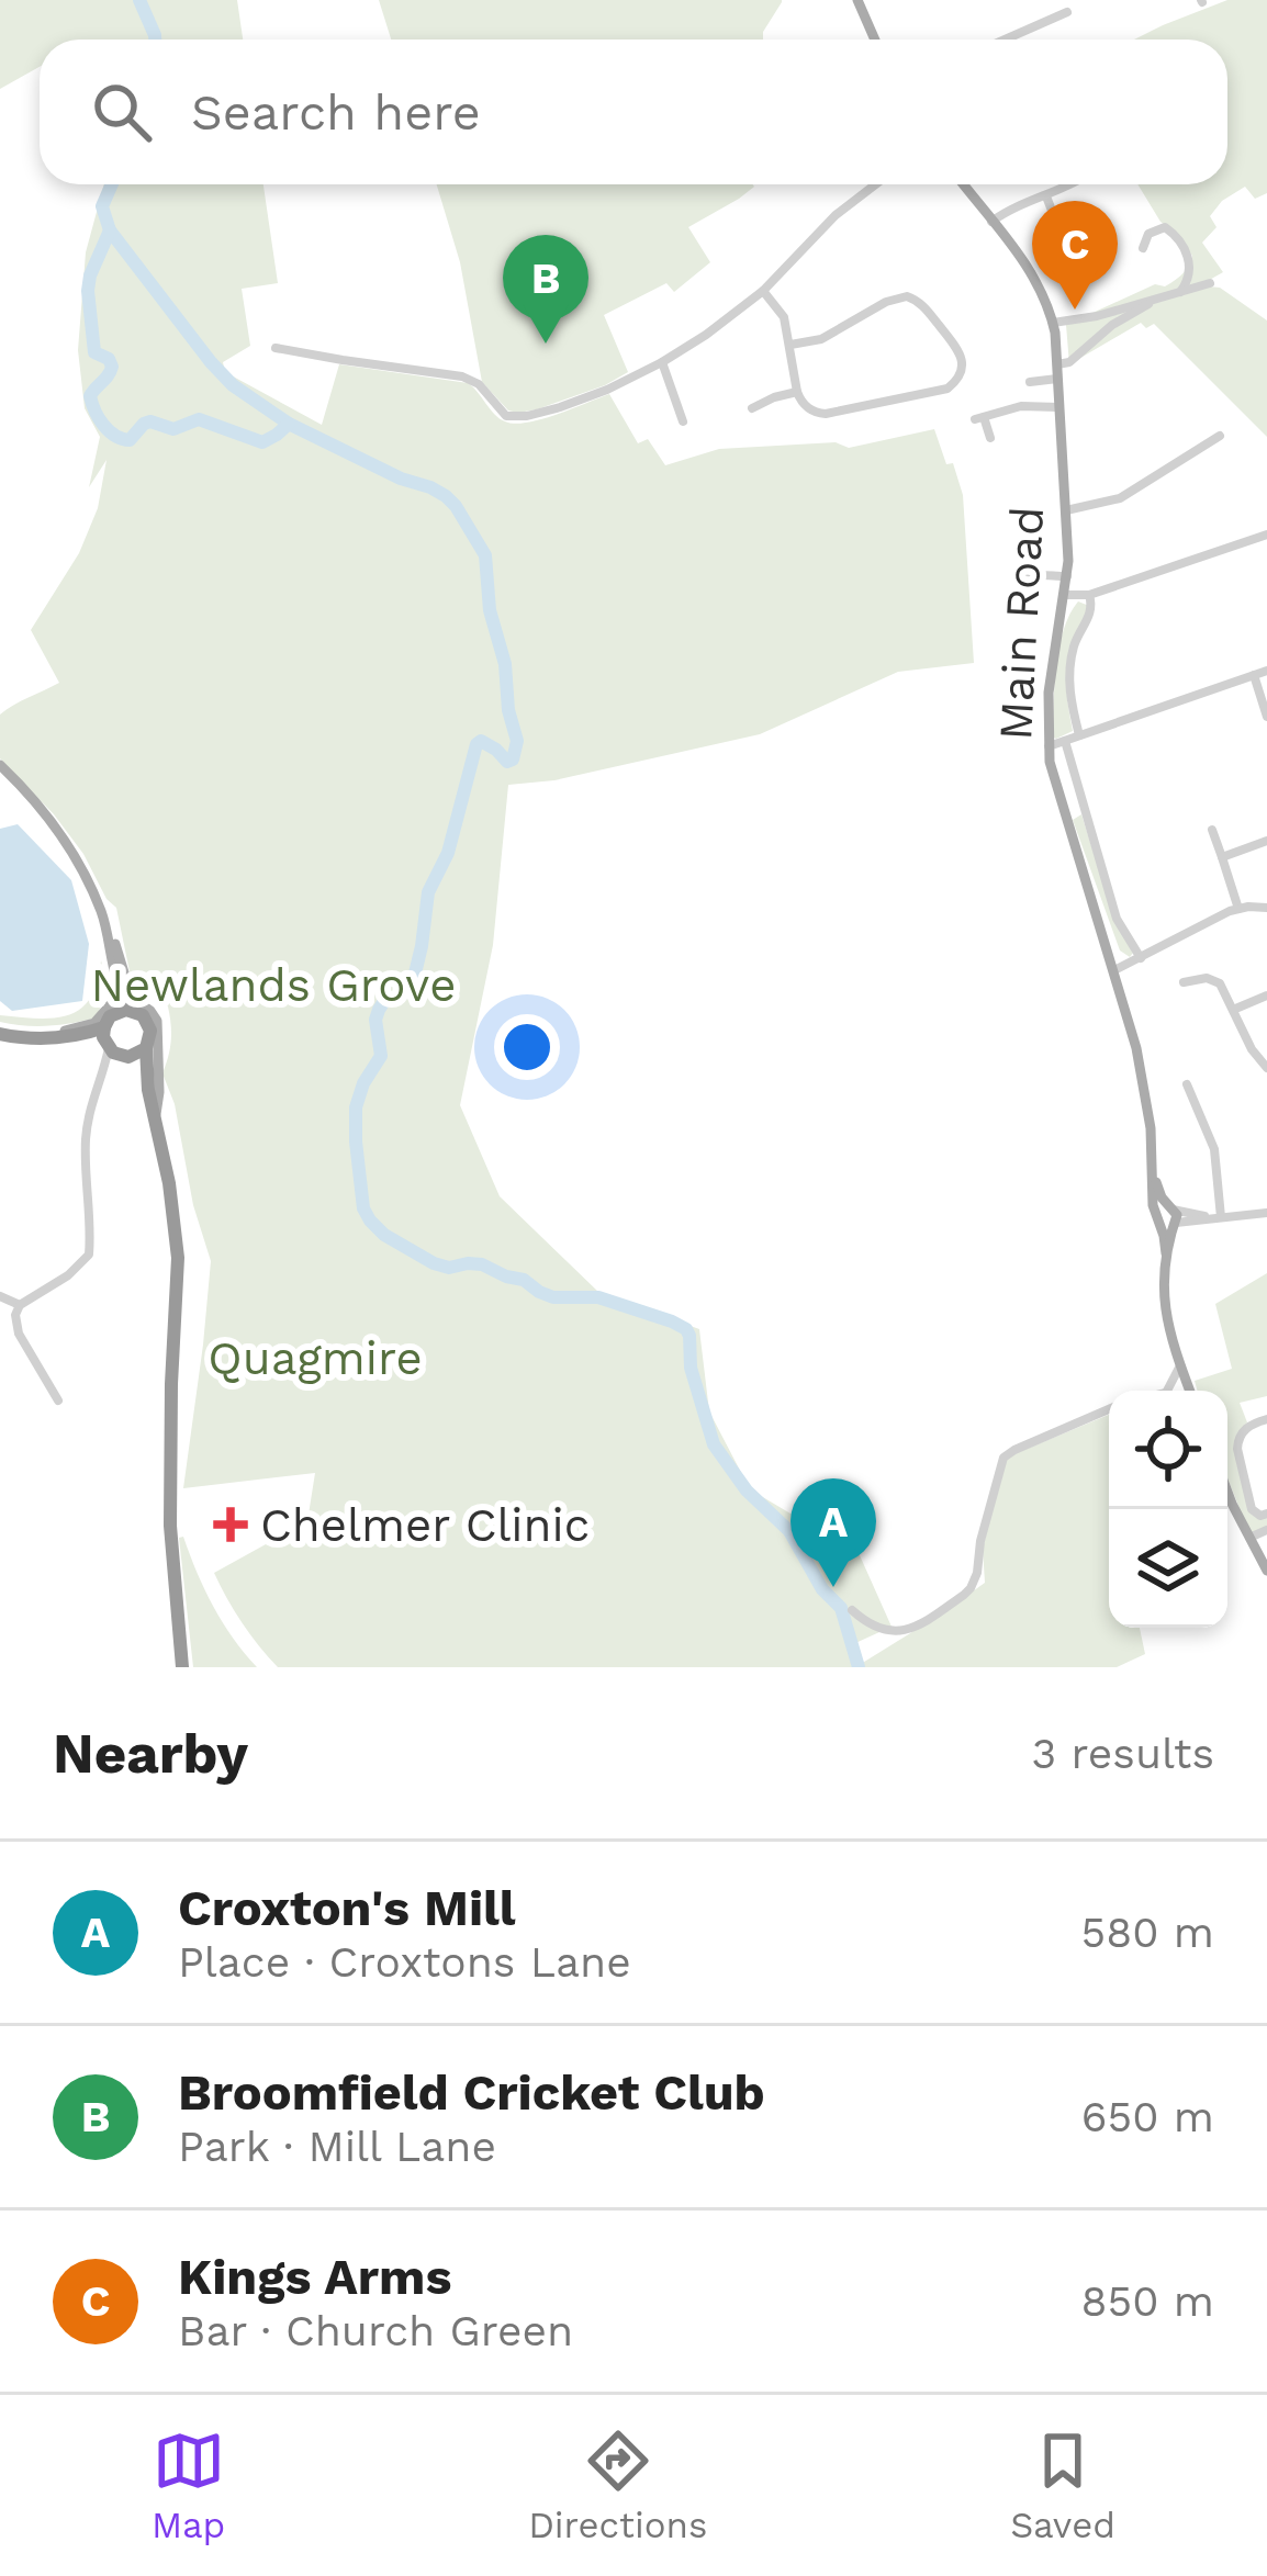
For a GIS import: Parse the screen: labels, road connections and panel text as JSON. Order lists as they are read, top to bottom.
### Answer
{
  "streets": {
    "main road": ["Main Road"]
  },
  "parks": ["Newlands Grove", "Quagmire"],
  "places": {
    "health": ["Chelmer Clinic"]
  },
  "page": {
    "search": "Search here",
    "pins": ["C", "B", "A"],
    "heading": ["Nearby", "3 results"],
    "list": [
      {
        "mark": "A",
        "name": "Croxton's Mill",
        "note": "Place · Croxtons Lane",
        "value": "580 m"
      },
      {
        "mark": "B",
        "name": "Broomfield Cricket Club",
        "note": "Park · Mill Lane",
        "value": "650 m"
      },
      {
        "mark": "C",
        "name": "Kings Arms",
        "note": "Bar · Church Green",
        "value": "850 m"
      }
    ],
    "nav": ["Map", "Directions", "Saved"]
  }
}
